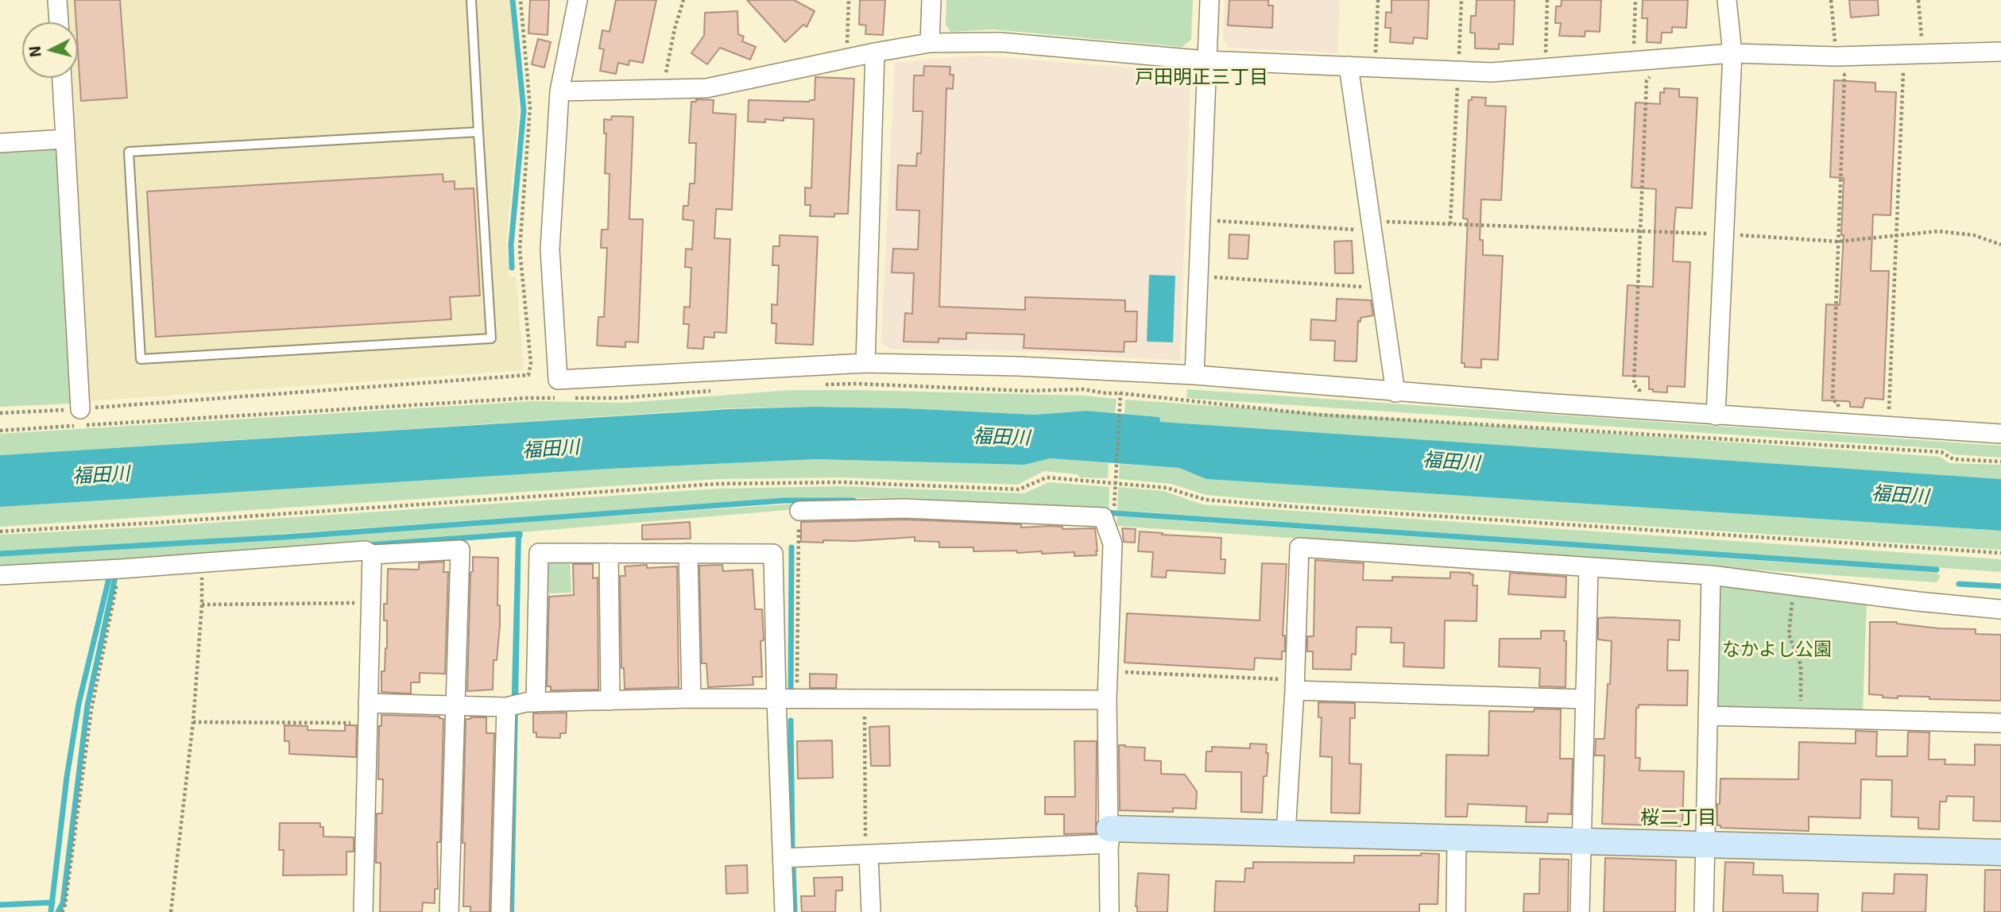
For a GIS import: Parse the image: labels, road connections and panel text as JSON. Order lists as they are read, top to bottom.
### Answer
{
  "districts": ["戸田明正三丁目", "桜二丁目"],
  "water": ["福田川"],
  "parks": ["なかよし公園"],
  "north": "left"
}
